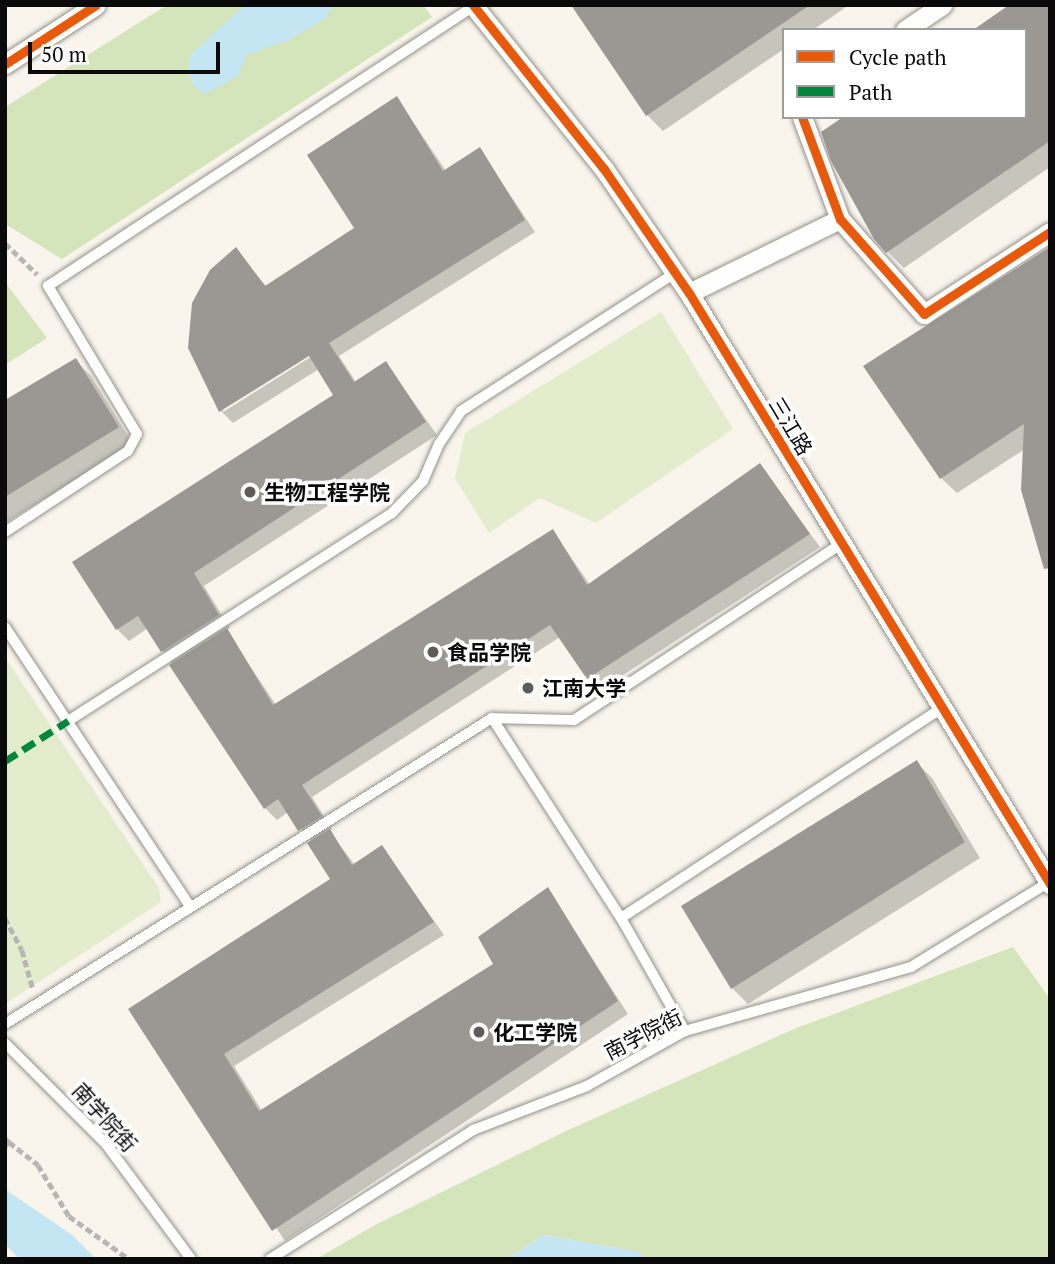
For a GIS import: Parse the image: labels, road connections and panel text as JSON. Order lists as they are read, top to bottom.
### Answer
{
  "streets": {
    "street": ["三江路"],
    "lane": ["南学院街"]
  },
  "crossings": [
    ["三江路", "南学院街"]
  ],
  "places": [
    "生物工程学院",
    "食品学院",
    "江南大学",
    "化工学院"
  ],
  "legend": ["Cycle path", "Path"],
  "scale_bar": "50 m"
}
